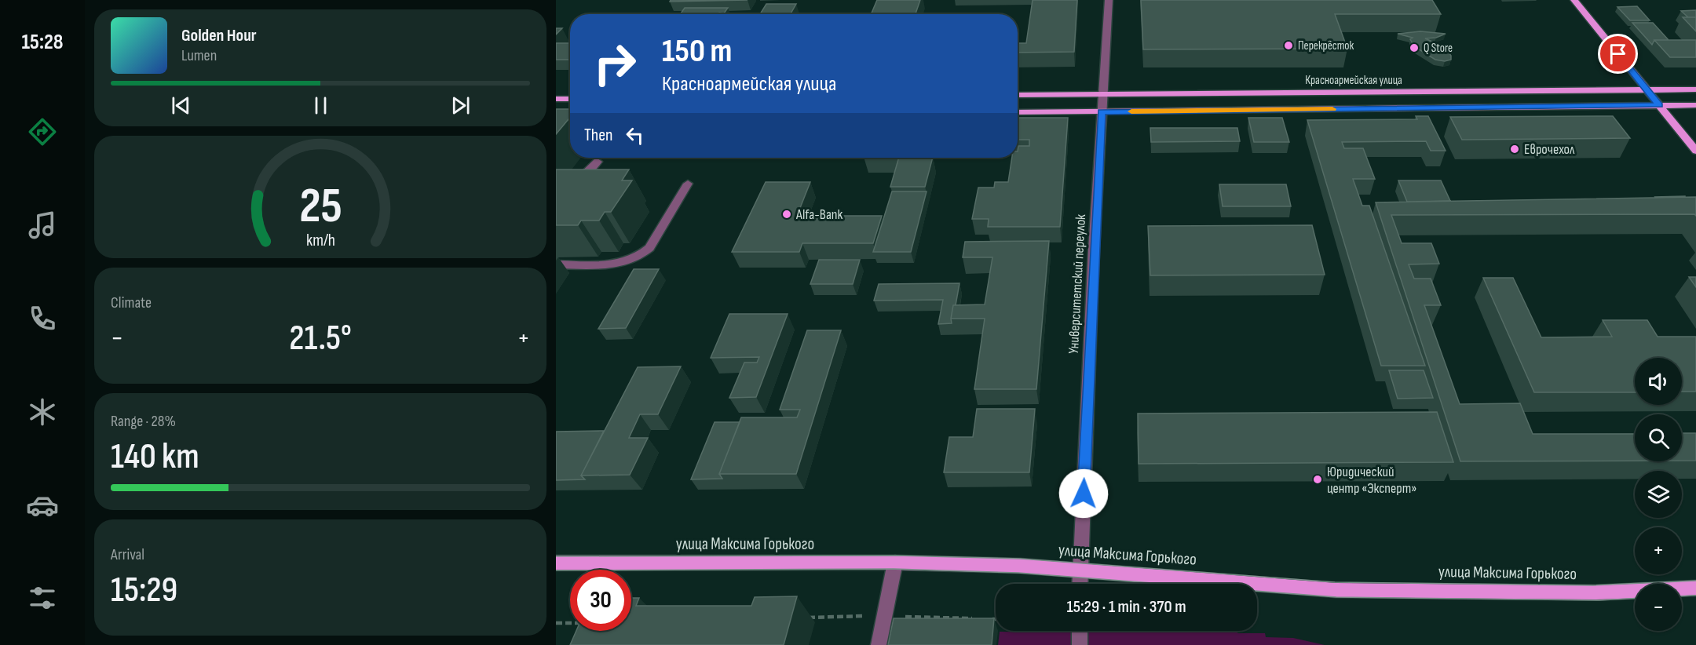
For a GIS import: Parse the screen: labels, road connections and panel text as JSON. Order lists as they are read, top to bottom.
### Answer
{
  "streets": {
    "main road": ["Красноармейская улица", "улица Максима Горького"],
    "street": ["Университетский переулок"]
  },
  "crossings": [
    ["Красноармейская улица", "Университетский переулок"],
    ["Университетский переулок", "улица Максима Горького"]
  ],
  "places": [
    "Перекрёсток",
    "Q Store",
    "Еврочехол",
    "Alfa-Bank",
    "Юридический центр «Эксперт»"
  ],
  "page": {
    "tabs": "15:28",
    "turn": ["150 m", "Красноармейская улица"],
    "song": ["Golden Hour", "Lumen"],
    "then": "Then",
    "tile": [
      "Climate",
      ["Range · 28%", "140 km"],
      ["Arrival", "15:29"]
    ],
    "heat": ["−", "21.5°", "+"],
    "map_buttons": ["+", "−"],
    "limit": "30",
    "trip": "15:29 · 1 min · 370 m",
    "gauge": ["25", "km/h"]
  }
}
